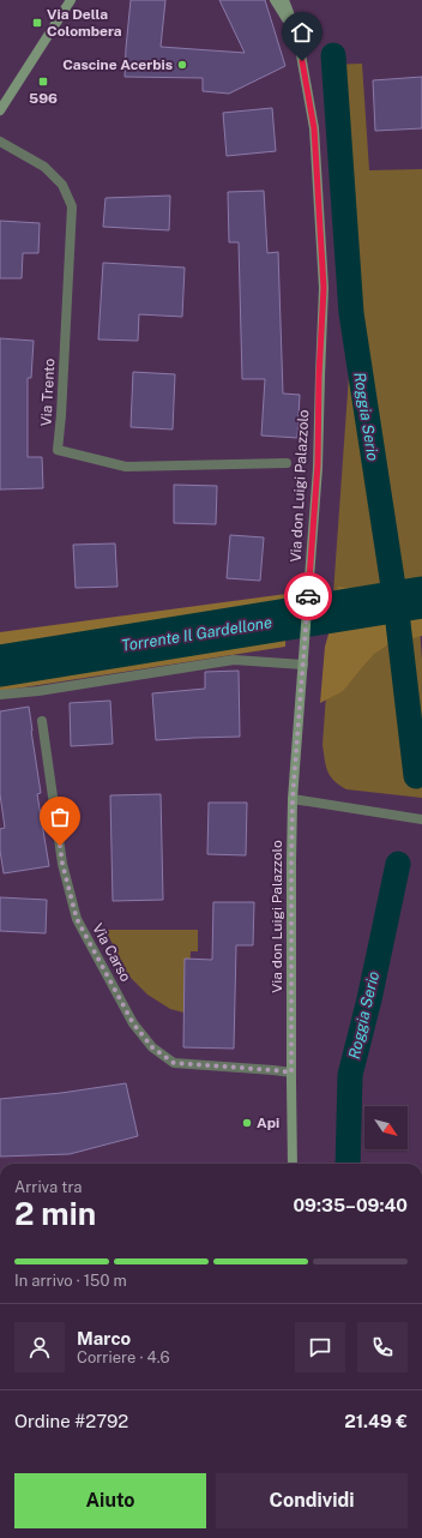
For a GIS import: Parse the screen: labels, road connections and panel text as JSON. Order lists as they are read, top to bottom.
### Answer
{
  "streets": {
    "street": ["Via Trento", "Via don Luigi Palazzolo", "Via Carso"]
  },
  "crossings": [
    ["Via don Luigi Palazzolo", "Via Carso"]
  ],
  "water": ["Roggia Serio", "Torrente Il Gardellone"],
  "places": {
    "transit": ["Via Della Colombera", "596"],
    "other": ["Cascine Acerbis", "Api"]
  },
  "north": "bottom right",
  "page": {
    "heading": ["2 min", "Arriva tra", "09:35–09:40"],
    "panel": [
      "Marco",
      "Corriere · 4.6",
      "Ordine #2792",
      "21.49 €"
    ],
    "bar": "In arrivo · 150 m",
    "buttons": ["Aiuto", "Condividi"]
  }
}
